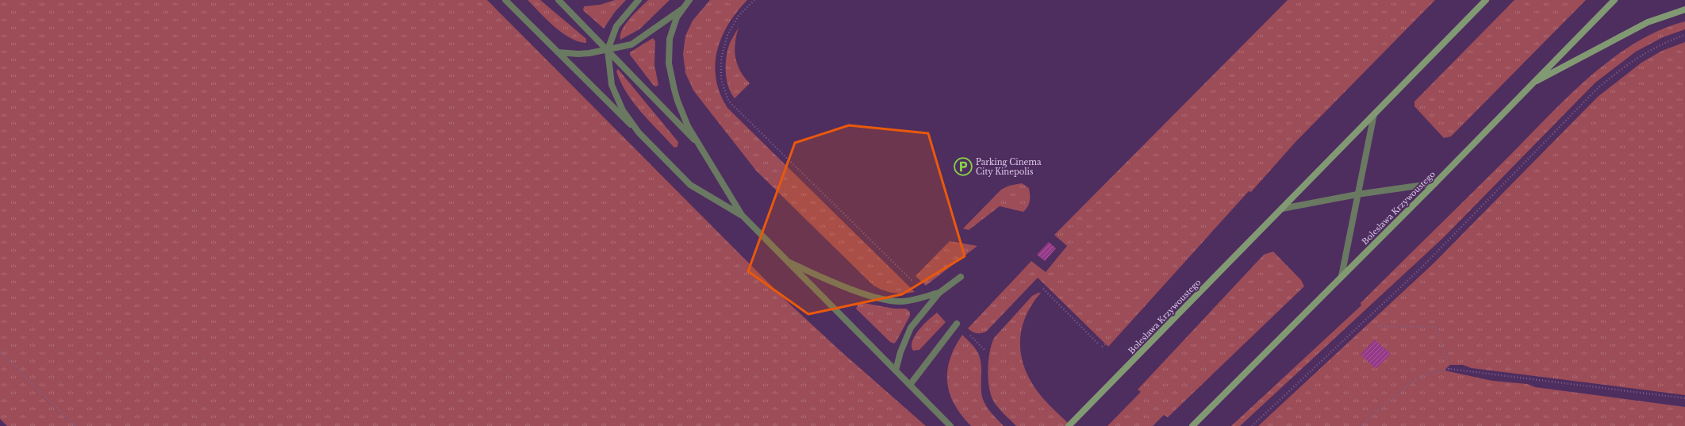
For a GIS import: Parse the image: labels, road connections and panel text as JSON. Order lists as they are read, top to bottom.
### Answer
{
  "streets": {
    "main road": ["Bolesława Krzywoustego"]
  },
  "places": {
    "parking": ["Parking Cinema City Kinepolis"]
  }
}
